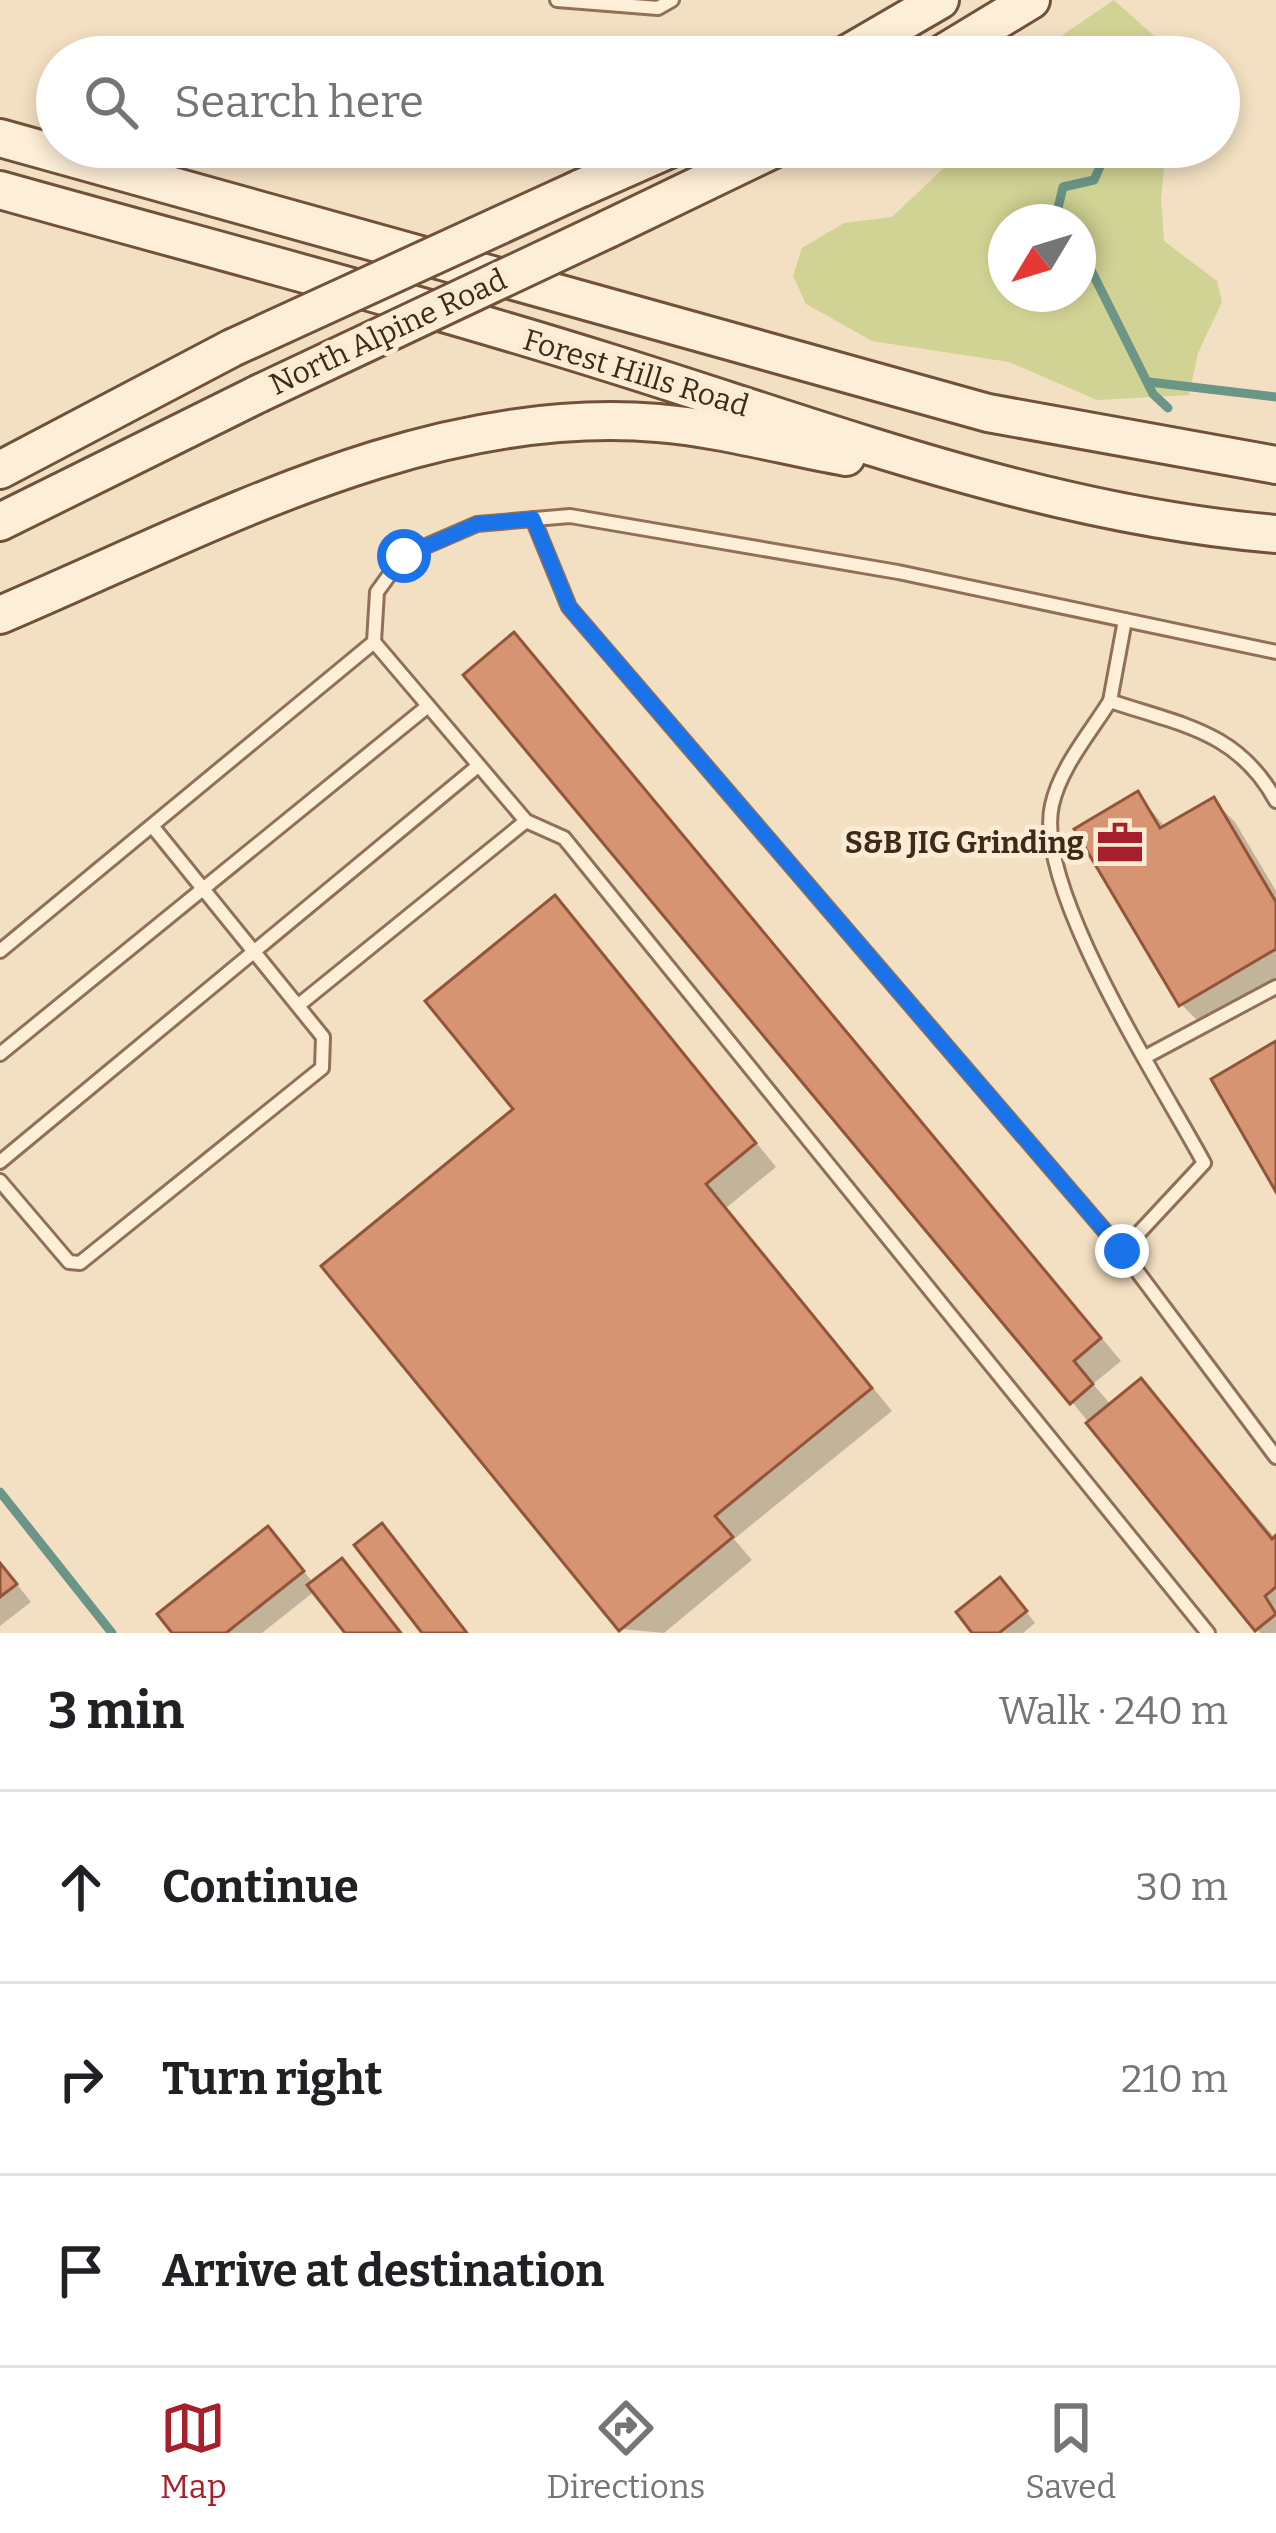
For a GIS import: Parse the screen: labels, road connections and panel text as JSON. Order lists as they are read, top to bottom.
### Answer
{
  "streets": {
    "main road": ["North Alpine Road", "Forest Hills Road"]
  },
  "places": {
    "office": ["S&B JIG Grinding"]
  },
  "north": "bottom left",
  "page": {
    "search": "Search here",
    "heading": ["3 min", "Walk · 240 m"],
    "list": [
      ["Continue", "30 m"],
      ["Turn right", "210 m"],
      "Arrive at destination"
    ],
    "nav": ["Map", "Directions", "Saved"]
  }
}
